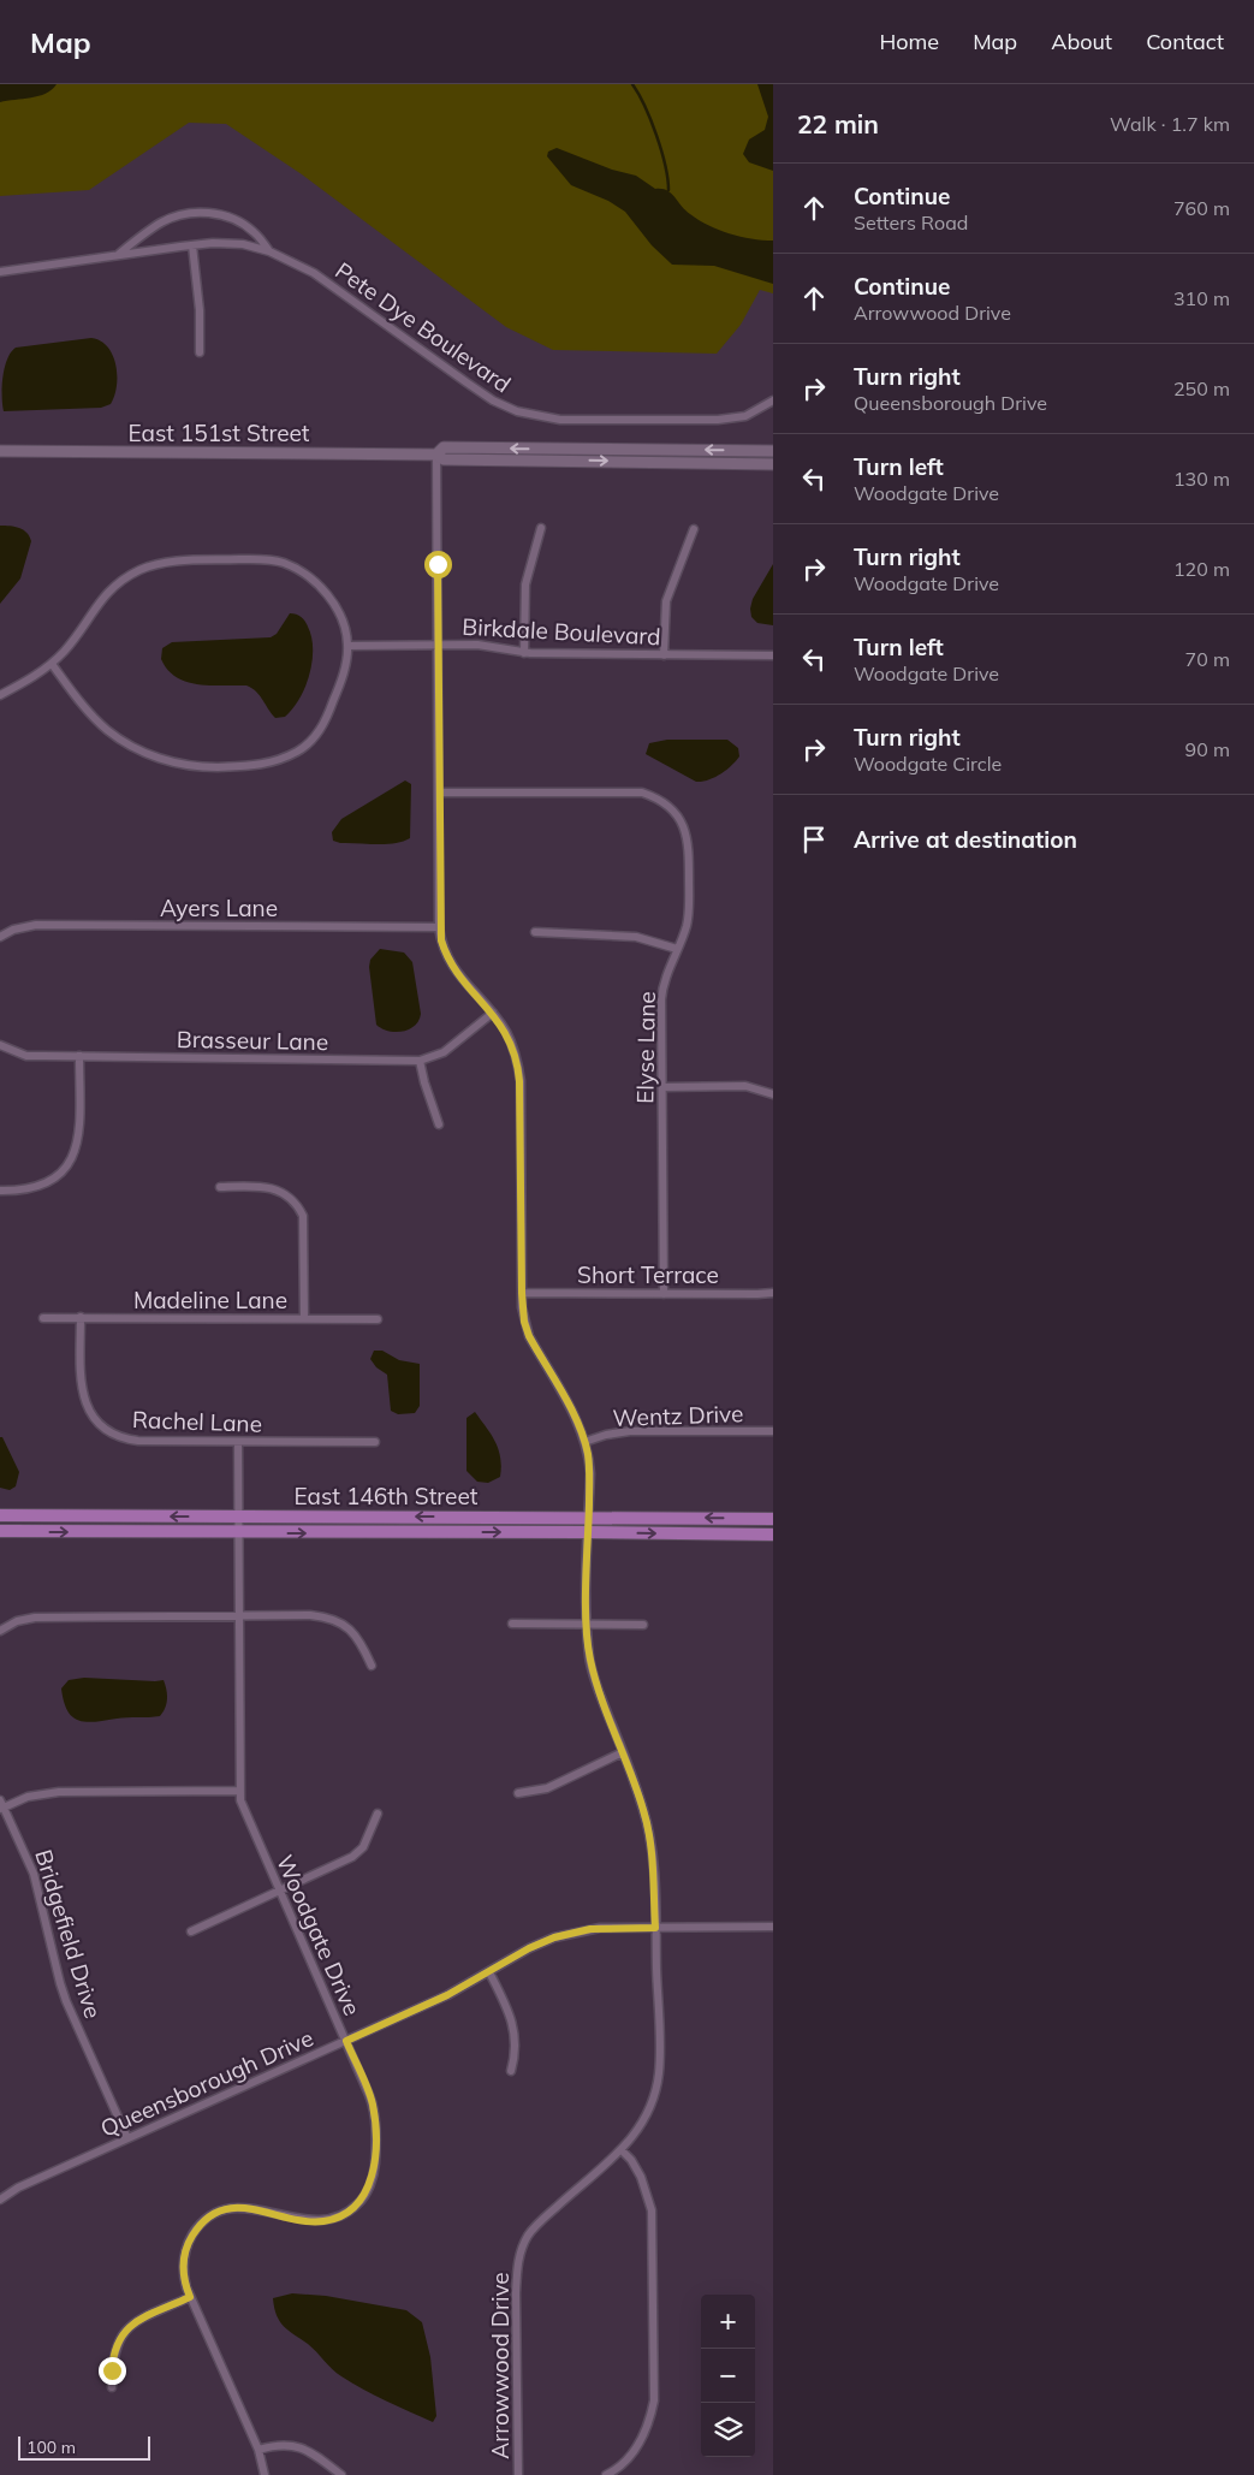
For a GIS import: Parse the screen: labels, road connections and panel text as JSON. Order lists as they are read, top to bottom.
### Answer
{
  "streets": {
    "main road": ["East 146th Street"],
    "street": [
      "Pete Dye Boulevard",
      "East 151st Street",
      "Birkdale Boulevard",
      "Ayers Lane",
      "Brasseur Lane",
      "Elyse Lane",
      "Short Terrace",
      "Madeline Lane",
      "Wentz Drive",
      "Rachel Lane",
      "Bridgefield Drive",
      "Woodgate Drive",
      "Queensborough Drive",
      "Arrowwood Drive"
    ]
  },
  "crossings": [
    ["East 151st Street", "Arrowwood Drive"],
    ["Birkdale Boulevard", "Arrowwood Drive"],
    ["Ayers Lane", "Arrowwood Drive"],
    ["Brasseur Lane", "Arrowwood Drive"],
    ["Elyse Lane", "Short Terrace"],
    ["Elyse Lane", "Arrowwood Drive"],
    ["Short Terrace", "Arrowwood Drive"],
    ["Madeline Lane", "Rachel Lane"],
    ["Wentz Drive", "Arrowwood Drive"],
    ["Rachel Lane", "Woodgate Drive"],
    ["East 146th Street", "Woodgate Drive"],
    ["East 146th Street", "Arrowwood Drive"],
    ["Bridgefield Drive", "Queensborough Drive"],
    ["Woodgate Drive", "Queensborough Drive"],
    ["Queensborough Drive", "Arrowwood Drive"]
  ],
  "scale_bar": "100 m",
  "page": {
    "header": "Map",
    "nav": [
      "Home",
      "Map",
      "About",
      "Contact"
    ],
    "heading": ["22 min", "Walk · 1.7 km"],
    "list": [
      ["Continue", "Setters Road", "760 m"],
      ["Continue", "Arrowwood Drive", "310 m"],
      ["Turn right", "Queensborough Drive", "250 m"],
      ["Turn left", "Woodgate Drive", "130 m"],
      ["Turn right", "Woodgate Drive", "120 m"],
      ["Turn left", "Woodgate Drive", "70 m"],
      ["Turn right", "Woodgate Circle", "90 m"],
      "Arrive at destination"
    ],
    "map_buttons": ["+", "−"],
    "scale": "100 m"
  }
}
